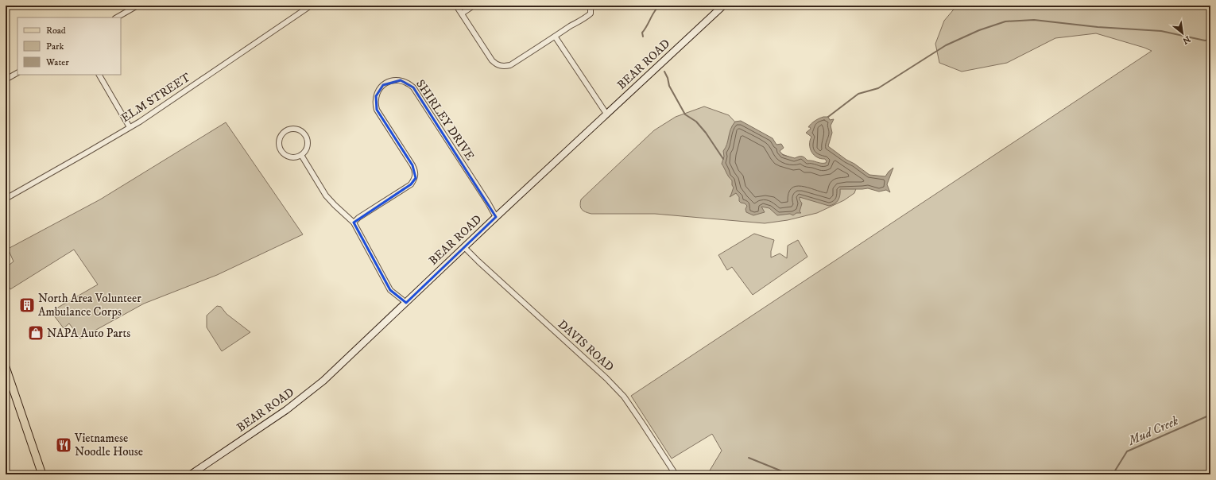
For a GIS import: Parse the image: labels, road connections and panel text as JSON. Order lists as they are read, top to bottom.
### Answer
{
  "streets": {
    "main road": ["BEAR ROAD"],
    "street": ["ELM STREET", "SHIRLEY DRIVE", "DAVIS ROAD"]
  },
  "crossings": [
    ["BEAR ROAD", "SHIRLEY DRIVE"],
    ["BEAR ROAD", "DAVIS ROAD"]
  ],
  "water": ["Mud Creek"],
  "places": {
    "building": ["North Area Volunteer Ambulance Corps"],
    "shop": ["NAPA Auto Parts"],
    "restaurant": ["Vietnamese Noodle House"]
  },
  "legend": ["Road", "Park", "Water"],
  "north": "bottom right"
}
